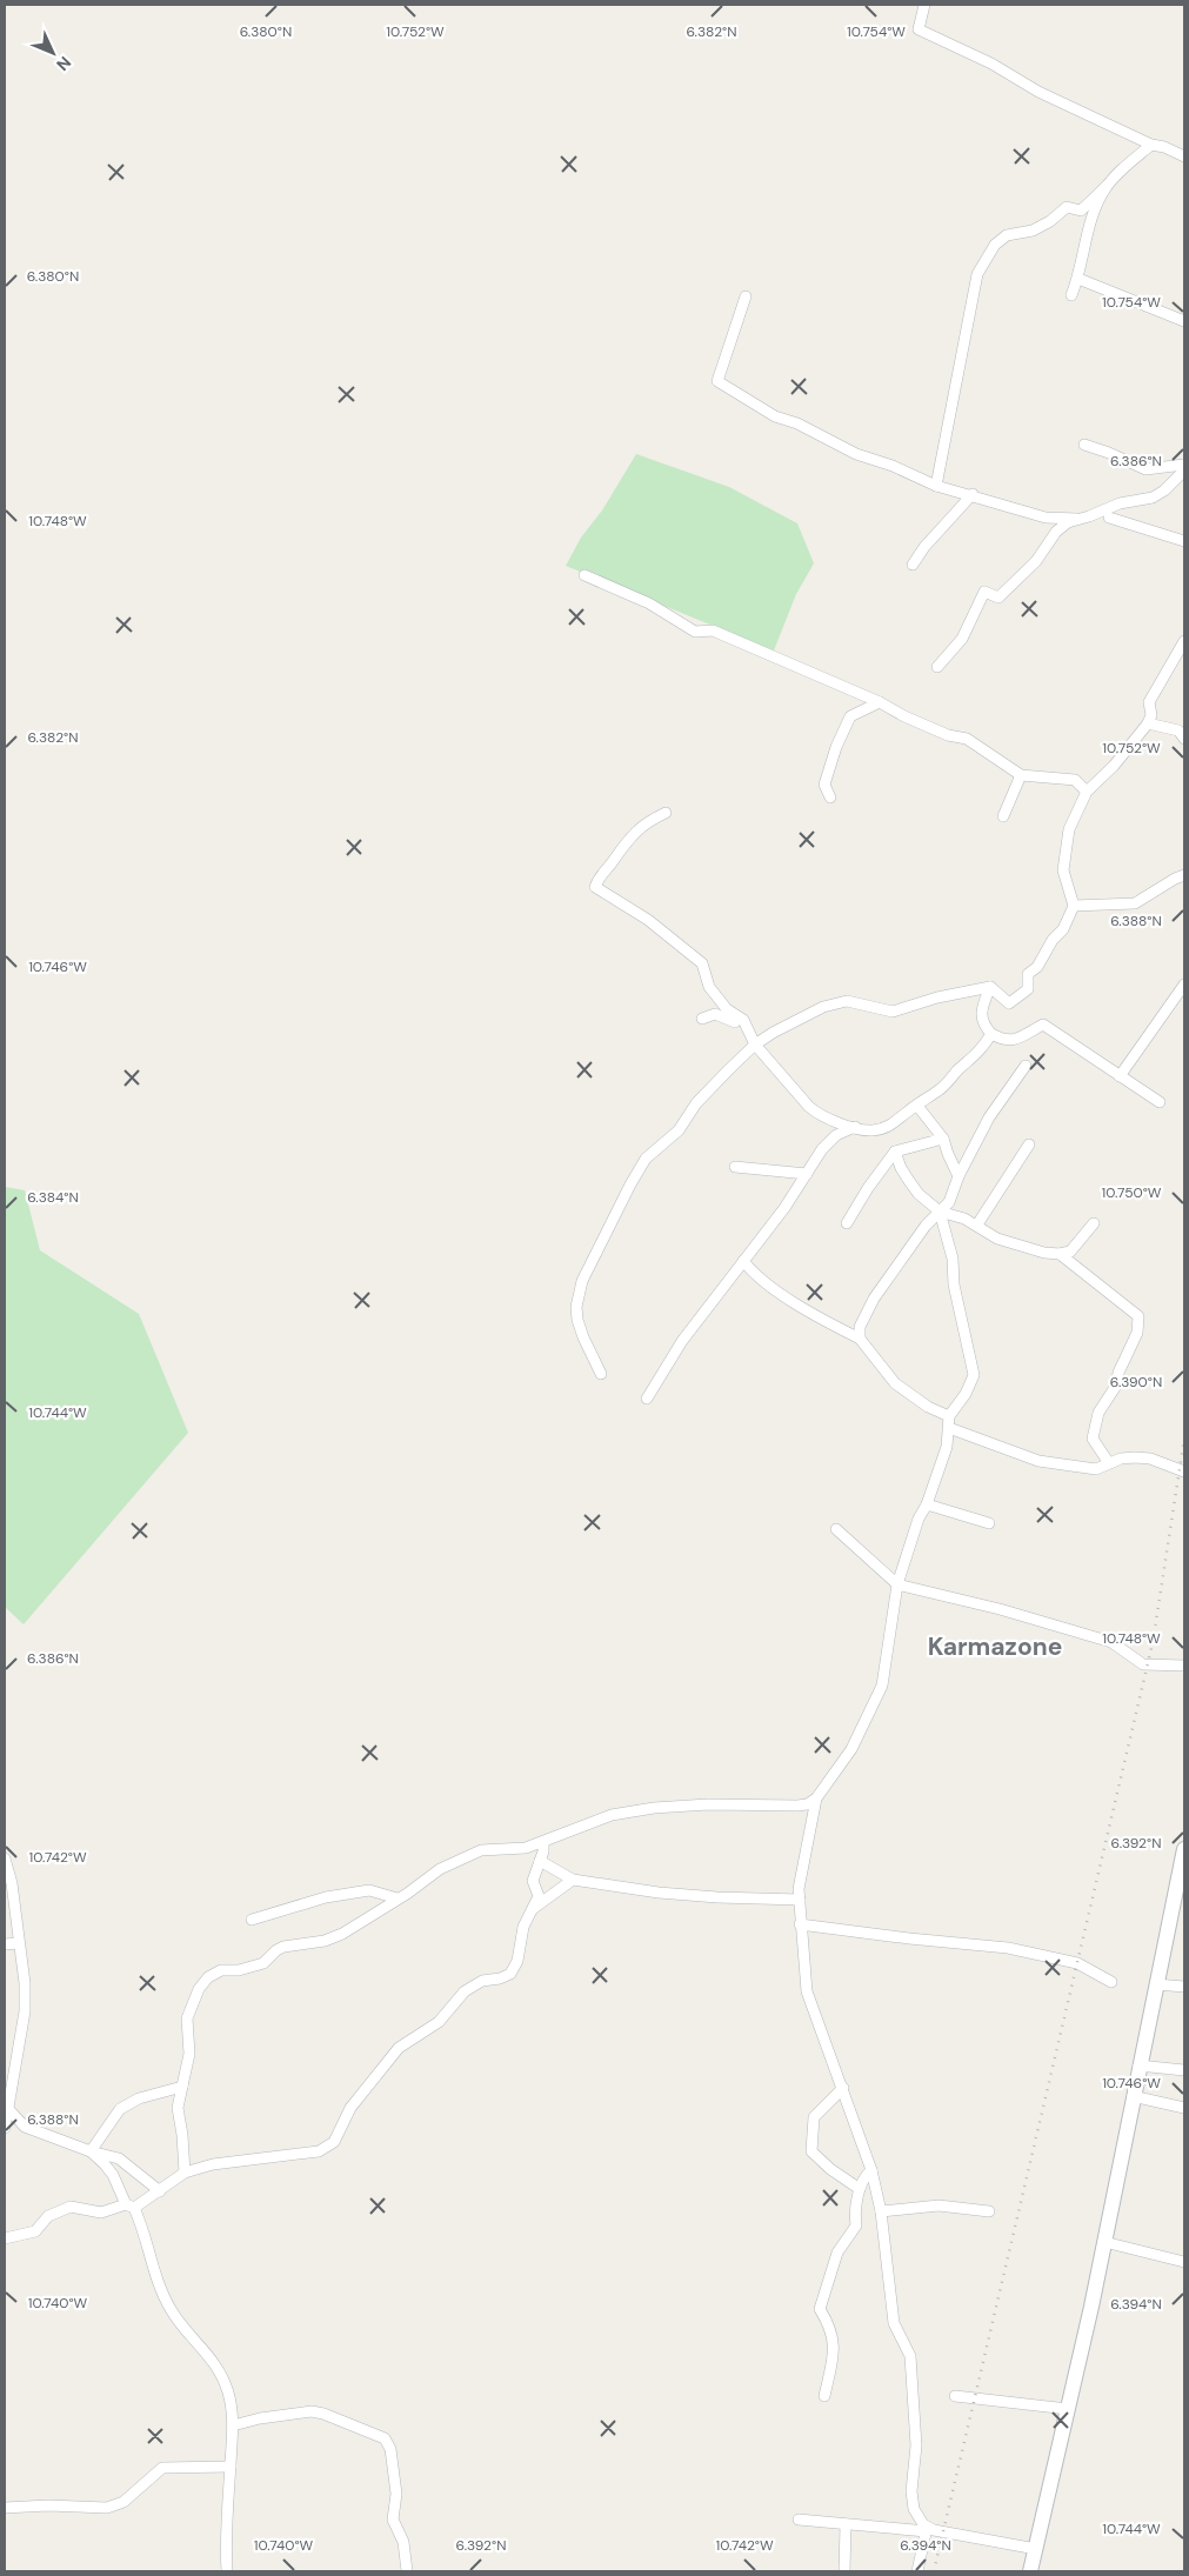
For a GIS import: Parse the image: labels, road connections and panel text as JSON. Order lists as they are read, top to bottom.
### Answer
{
  "districts": ["Karmazone"],
  "north": "bottom right",
  "coordinates": [
    "10.752°W",
    "10.754°W",
    "6.380°N",
    "6.382°N",
    "6.386°N",
    "10.748°W",
    "6.388°N",
    "10.746°W",
    "10.750°W",
    "6.384°N",
    "6.390°N",
    "10.744°W",
    "6.392°N",
    "10.742°W",
    "10.740°W",
    "6.394°N"
  ]
}
